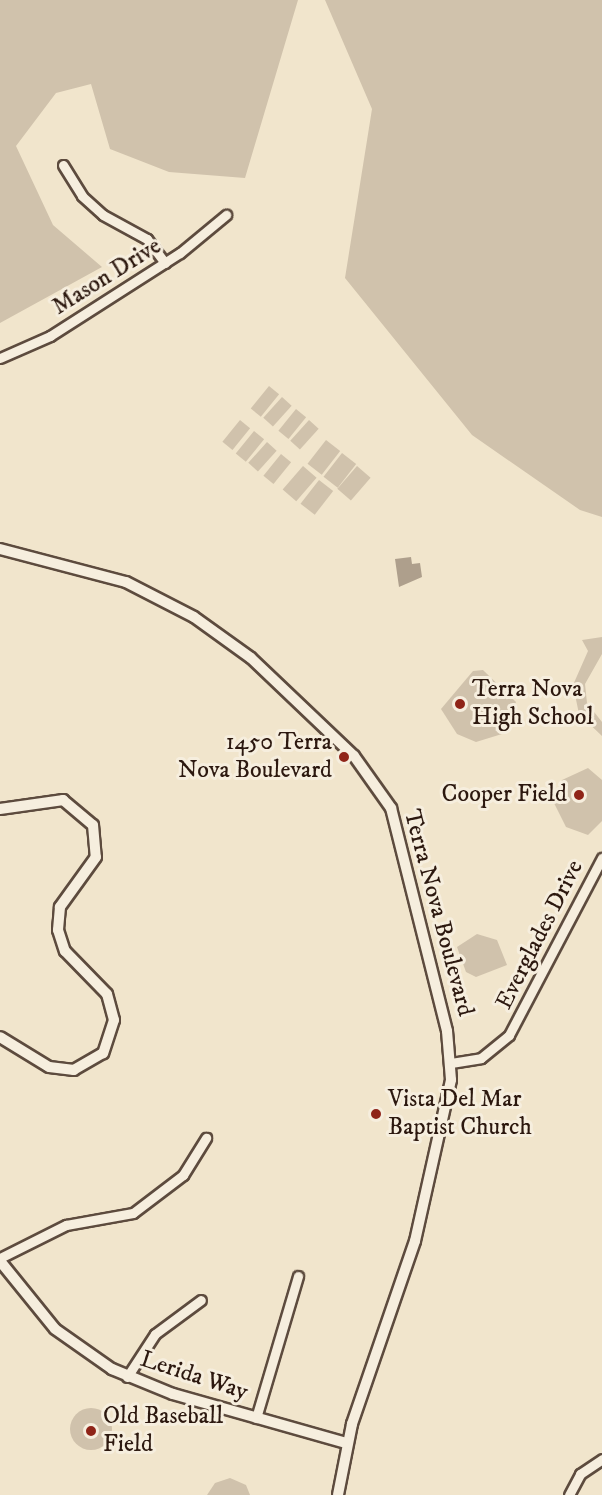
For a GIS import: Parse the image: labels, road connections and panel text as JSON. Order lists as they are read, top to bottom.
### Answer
{
  "streets": {
    "street": [
      "Mason Drive",
      "Terra Nova Boulevard",
      "Everglades Drive",
      "Lerida Way"
    ]
  },
  "crossings": [
    ["Terra Nova Boulevard", "Everglades Drive"],
    ["Terra Nova Boulevard", "Lerida Way"]
  ],
  "places": [
    "Terra Nova High School",
    "1450 Terra Nova Boulevard",
    "Cooper Field",
    "Vista Del Mar Baptist Church",
    "Old Baseball Field"
  ]
}
